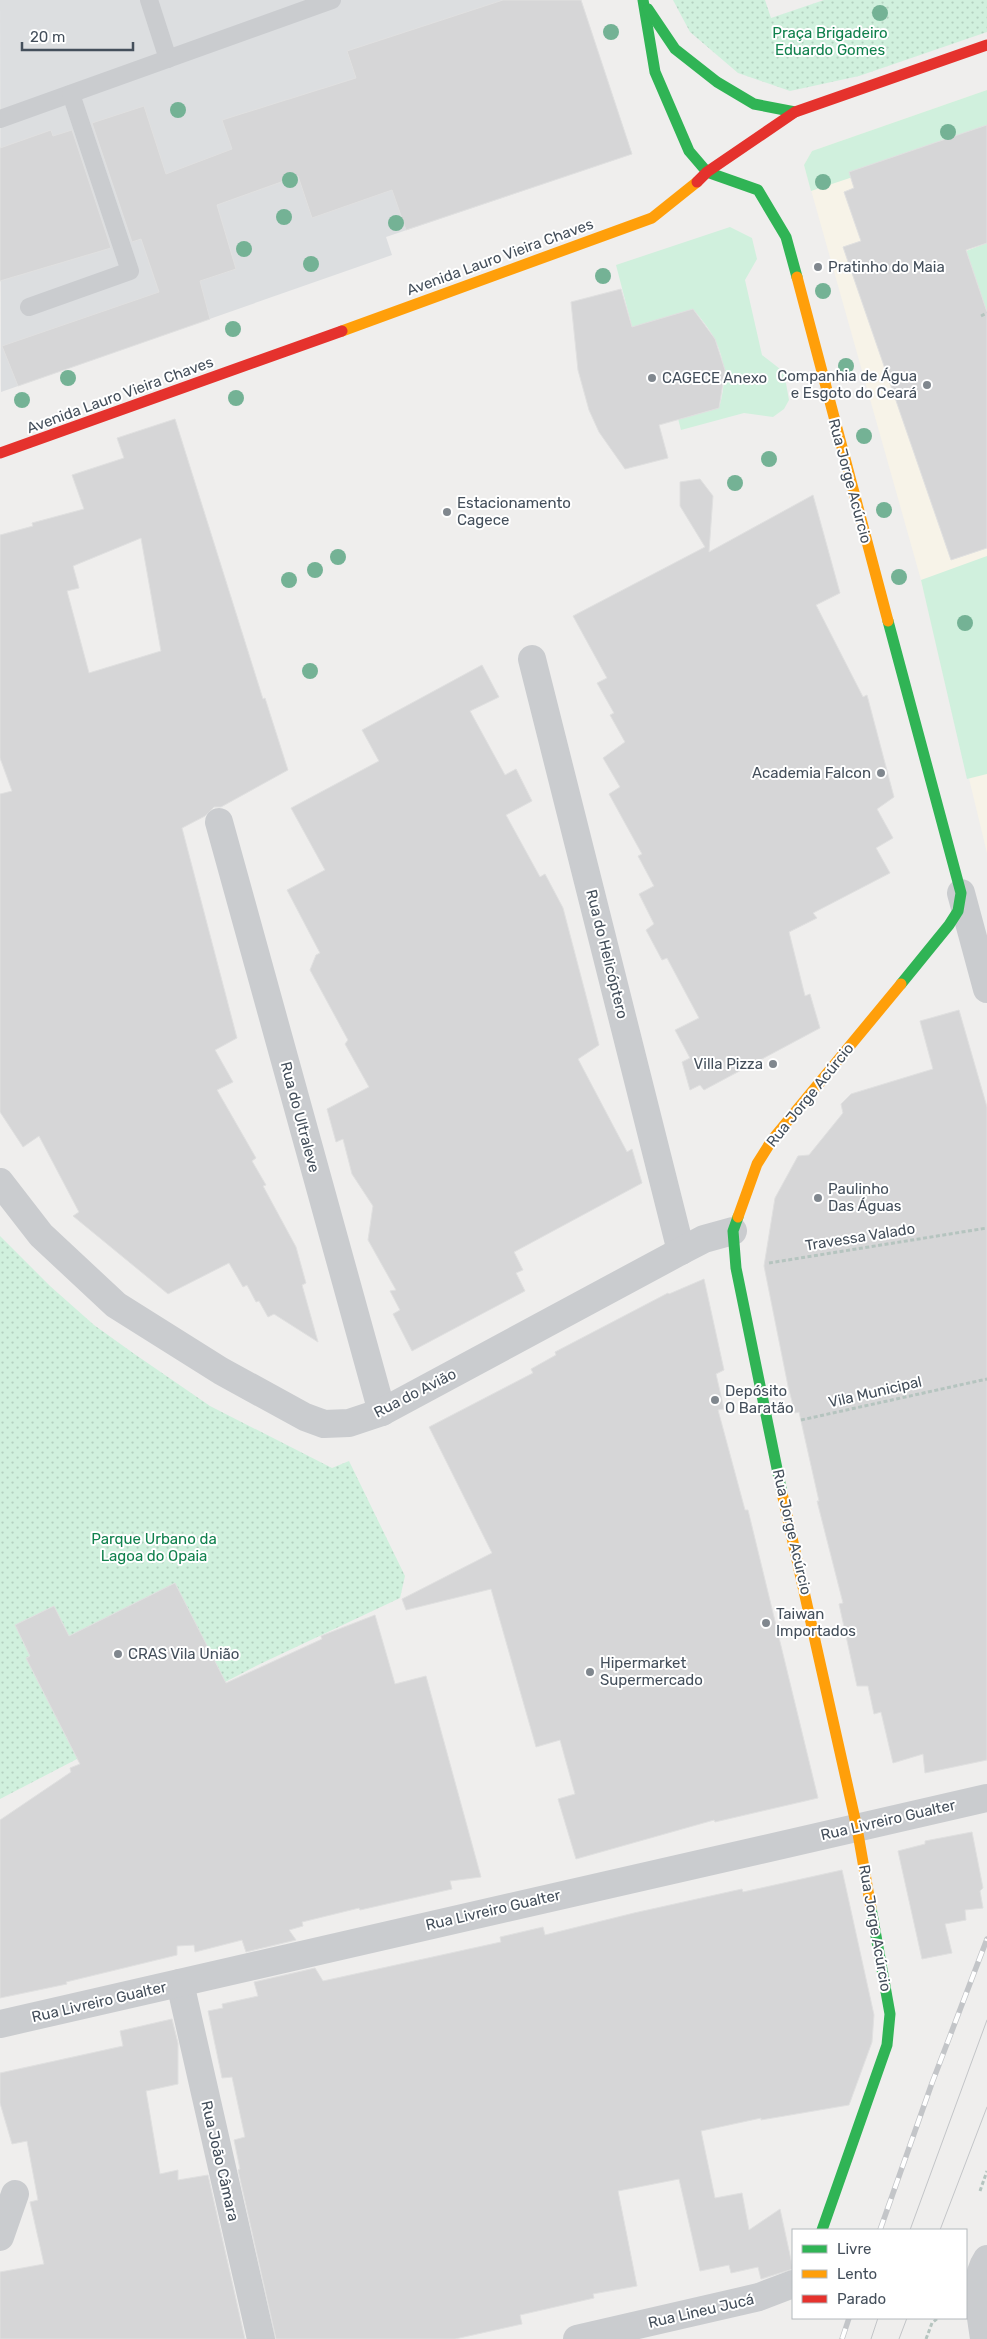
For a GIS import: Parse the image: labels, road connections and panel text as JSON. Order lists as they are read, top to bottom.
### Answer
{
  "streets": {
    "street": [
      "Avenida Lauro Vieira Chaves",
      "Rua Jorge Acúrcio",
      "Rua do Helicóptero",
      "Rua do Ultraleve",
      "Rua do Avião",
      "Rua Livreiro Gualter",
      "Rua João Câmara",
      "Rua Lineu Jucá"
    ],
    "path": ["Travessa Valado", "Vila Municipal"]
  },
  "crossings": [
    ["Avenida Lauro Vieira Chaves", "Rua Jorge Acúrcio"],
    ["Rua Jorge Acúrcio", "Travessa Valado"],
    ["Rua Jorge Acúrcio", "Vila Municipal"],
    ["Rua Jorge Acúrcio", "Rua do Avião"],
    ["Rua Jorge Acúrcio", "Rua Livreiro Gualter"],
    ["Rua do Helicóptero", "Rua do Avião"],
    ["Rua do Ultraleve", "Rua do Avião"],
    ["Rua Livreiro Gualter", "Rua João Câmara"]
  ],
  "parks": ["Praça Brigadeiro Eduardo Gomes", "Parque Urbano da Lagoa do Opaia"],
  "places": [
    "Pratinho do Maia",
    "CAGECE Anexo",
    "Companhia de Água e Esgoto do Ceará",
    "Estacionamento Cagece",
    "Academia Falcon",
    "Villa Pizza",
    "Paulinho Das Águas",
    "Depósito O Baratão",
    "Taiwan Importados",
    "CRAS Vila União",
    "Hipermarket Supermercado"
  ],
  "legend": ["Livre", "Lento", "Parado"],
  "scale_bar": "20 m"
}
